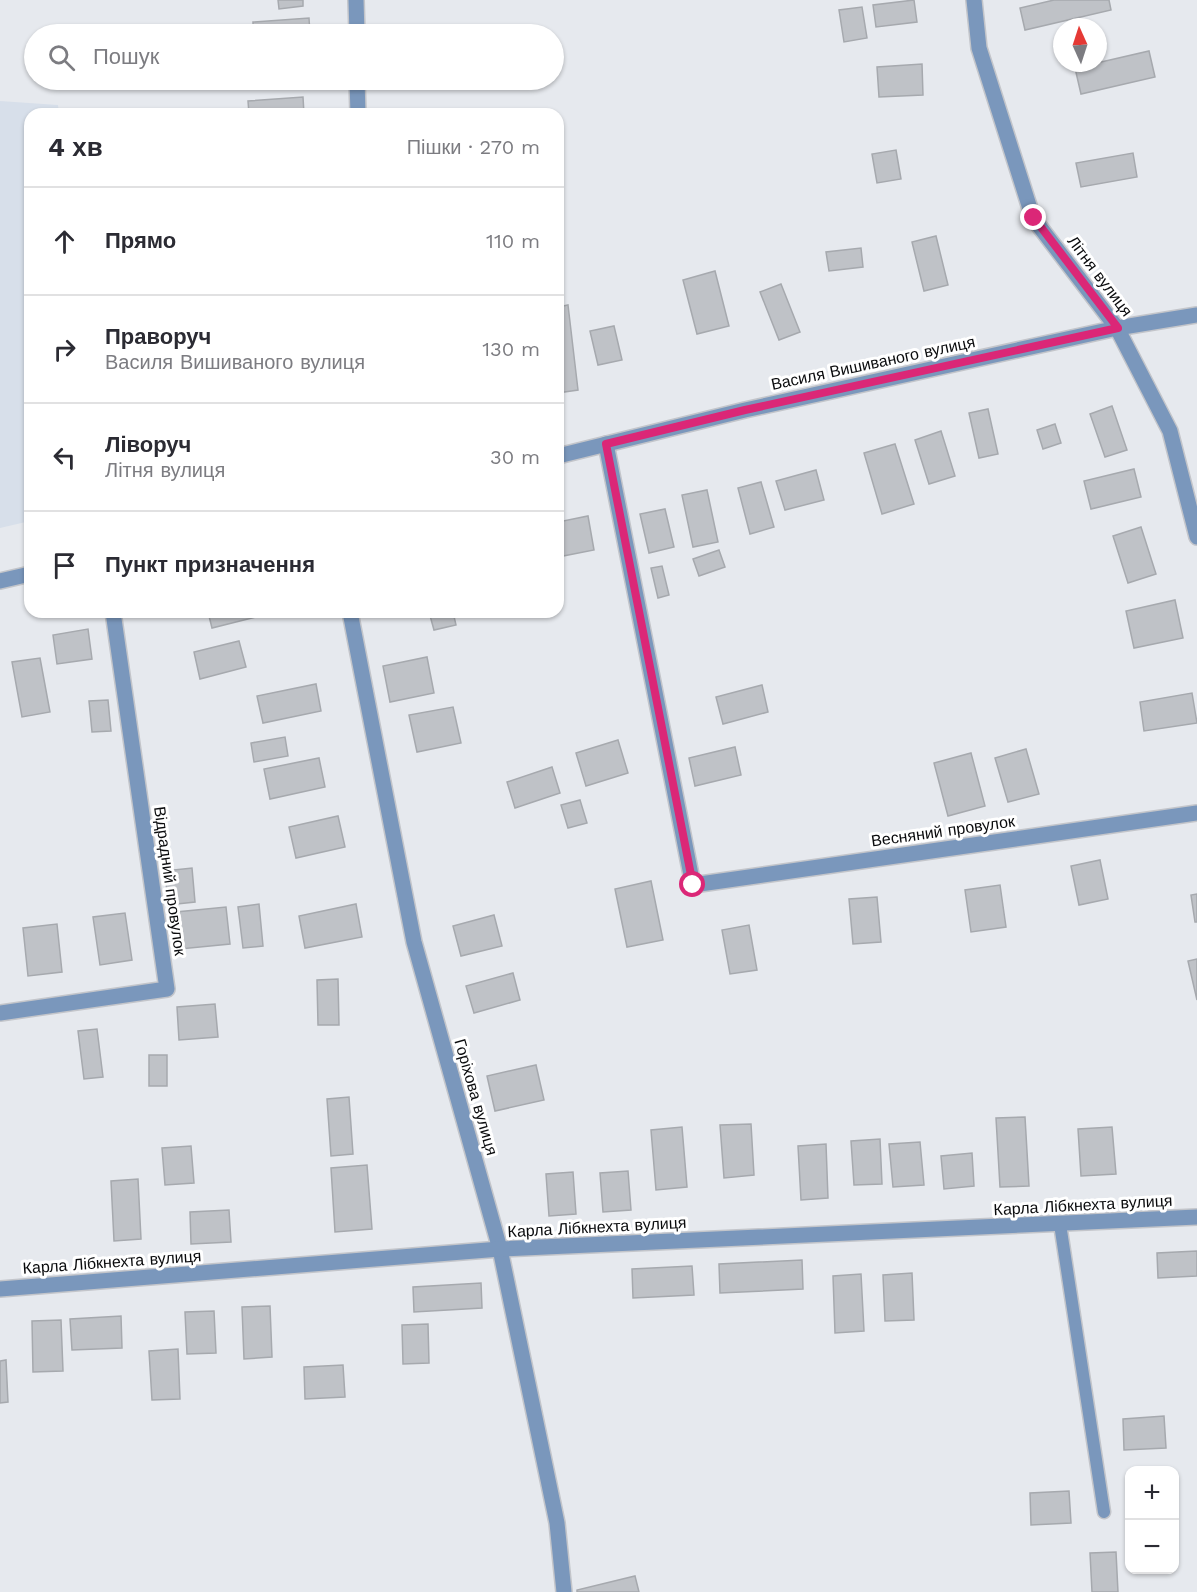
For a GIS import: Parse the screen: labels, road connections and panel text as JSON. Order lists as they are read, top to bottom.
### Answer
{
  "streets": {
    "street": [
      "Літня вулиця",
      "Василя Вишиваного вулиця",
      "Весняний провулок",
      "Відрадний провулок",
      "Горіхова вулиця",
      "Карла Лібкнехта вулиця"
    ]
  },
  "crossings": [
    ["Літня вулиця", "Василя Вишиваного вулиця"],
    ["Василя Вишиваного вулиця", "Весняний провулок"],
    ["Горіхова вулиця", "Карла Лібкнехта вулиця"]
  ],
  "north": "top",
  "page": {
    "search": "Пошук",
    "heading": ["4 хв", "Пішки · 270 m"],
    "list": [
      ["Прямо", "110 m"],
      ["Праворуч", "Василя Вишиваного вулиця", "130 m"],
      ["Ліворуч", "Літня вулиця", "30 m"],
      "Пункт призначення"
    ],
    "map_buttons": ["+", "−"]
  }
}
